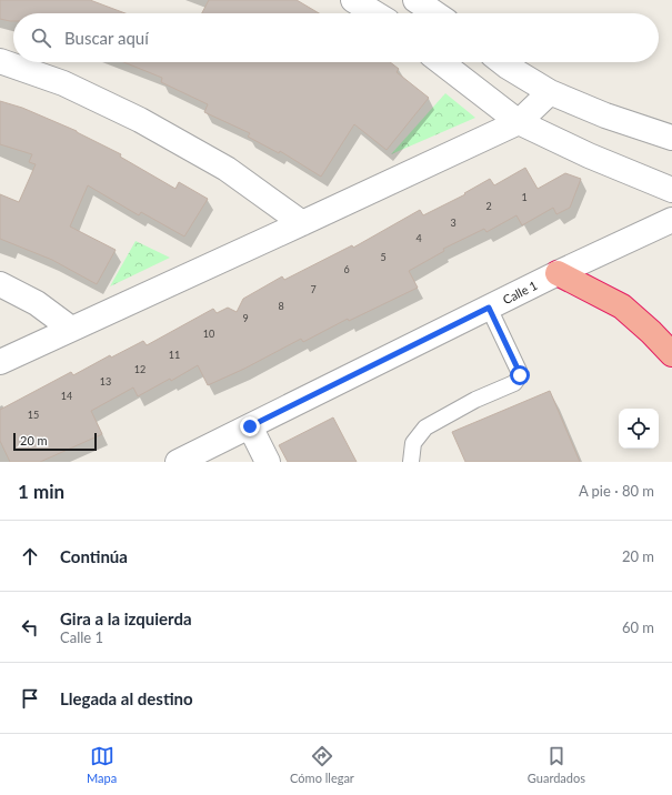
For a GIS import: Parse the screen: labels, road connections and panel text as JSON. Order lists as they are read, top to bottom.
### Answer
{
  "streets": {
    "street": ["Calle 1"]
  },
  "house_numbers": [
    "1",
    "2",
    "3",
    "4",
    "5",
    "6",
    "7",
    "8",
    "9",
    "10",
    "11",
    "12",
    "13",
    "14",
    "15"
  ],
  "scale_bar": "20 m",
  "page": {
    "search": "Buscar aquí",
    "scale": "20 m",
    "heading": ["1 min", "A pie · 80 m"],
    "list": [
      ["Continúa", "20 m"],
      ["Gira a la izquierda", "Calle 1", "60 m"],
      "Llegada al destino"
    ],
    "nav": ["Mapa", "Cómo llegar", "Guardados"]
  }
}
